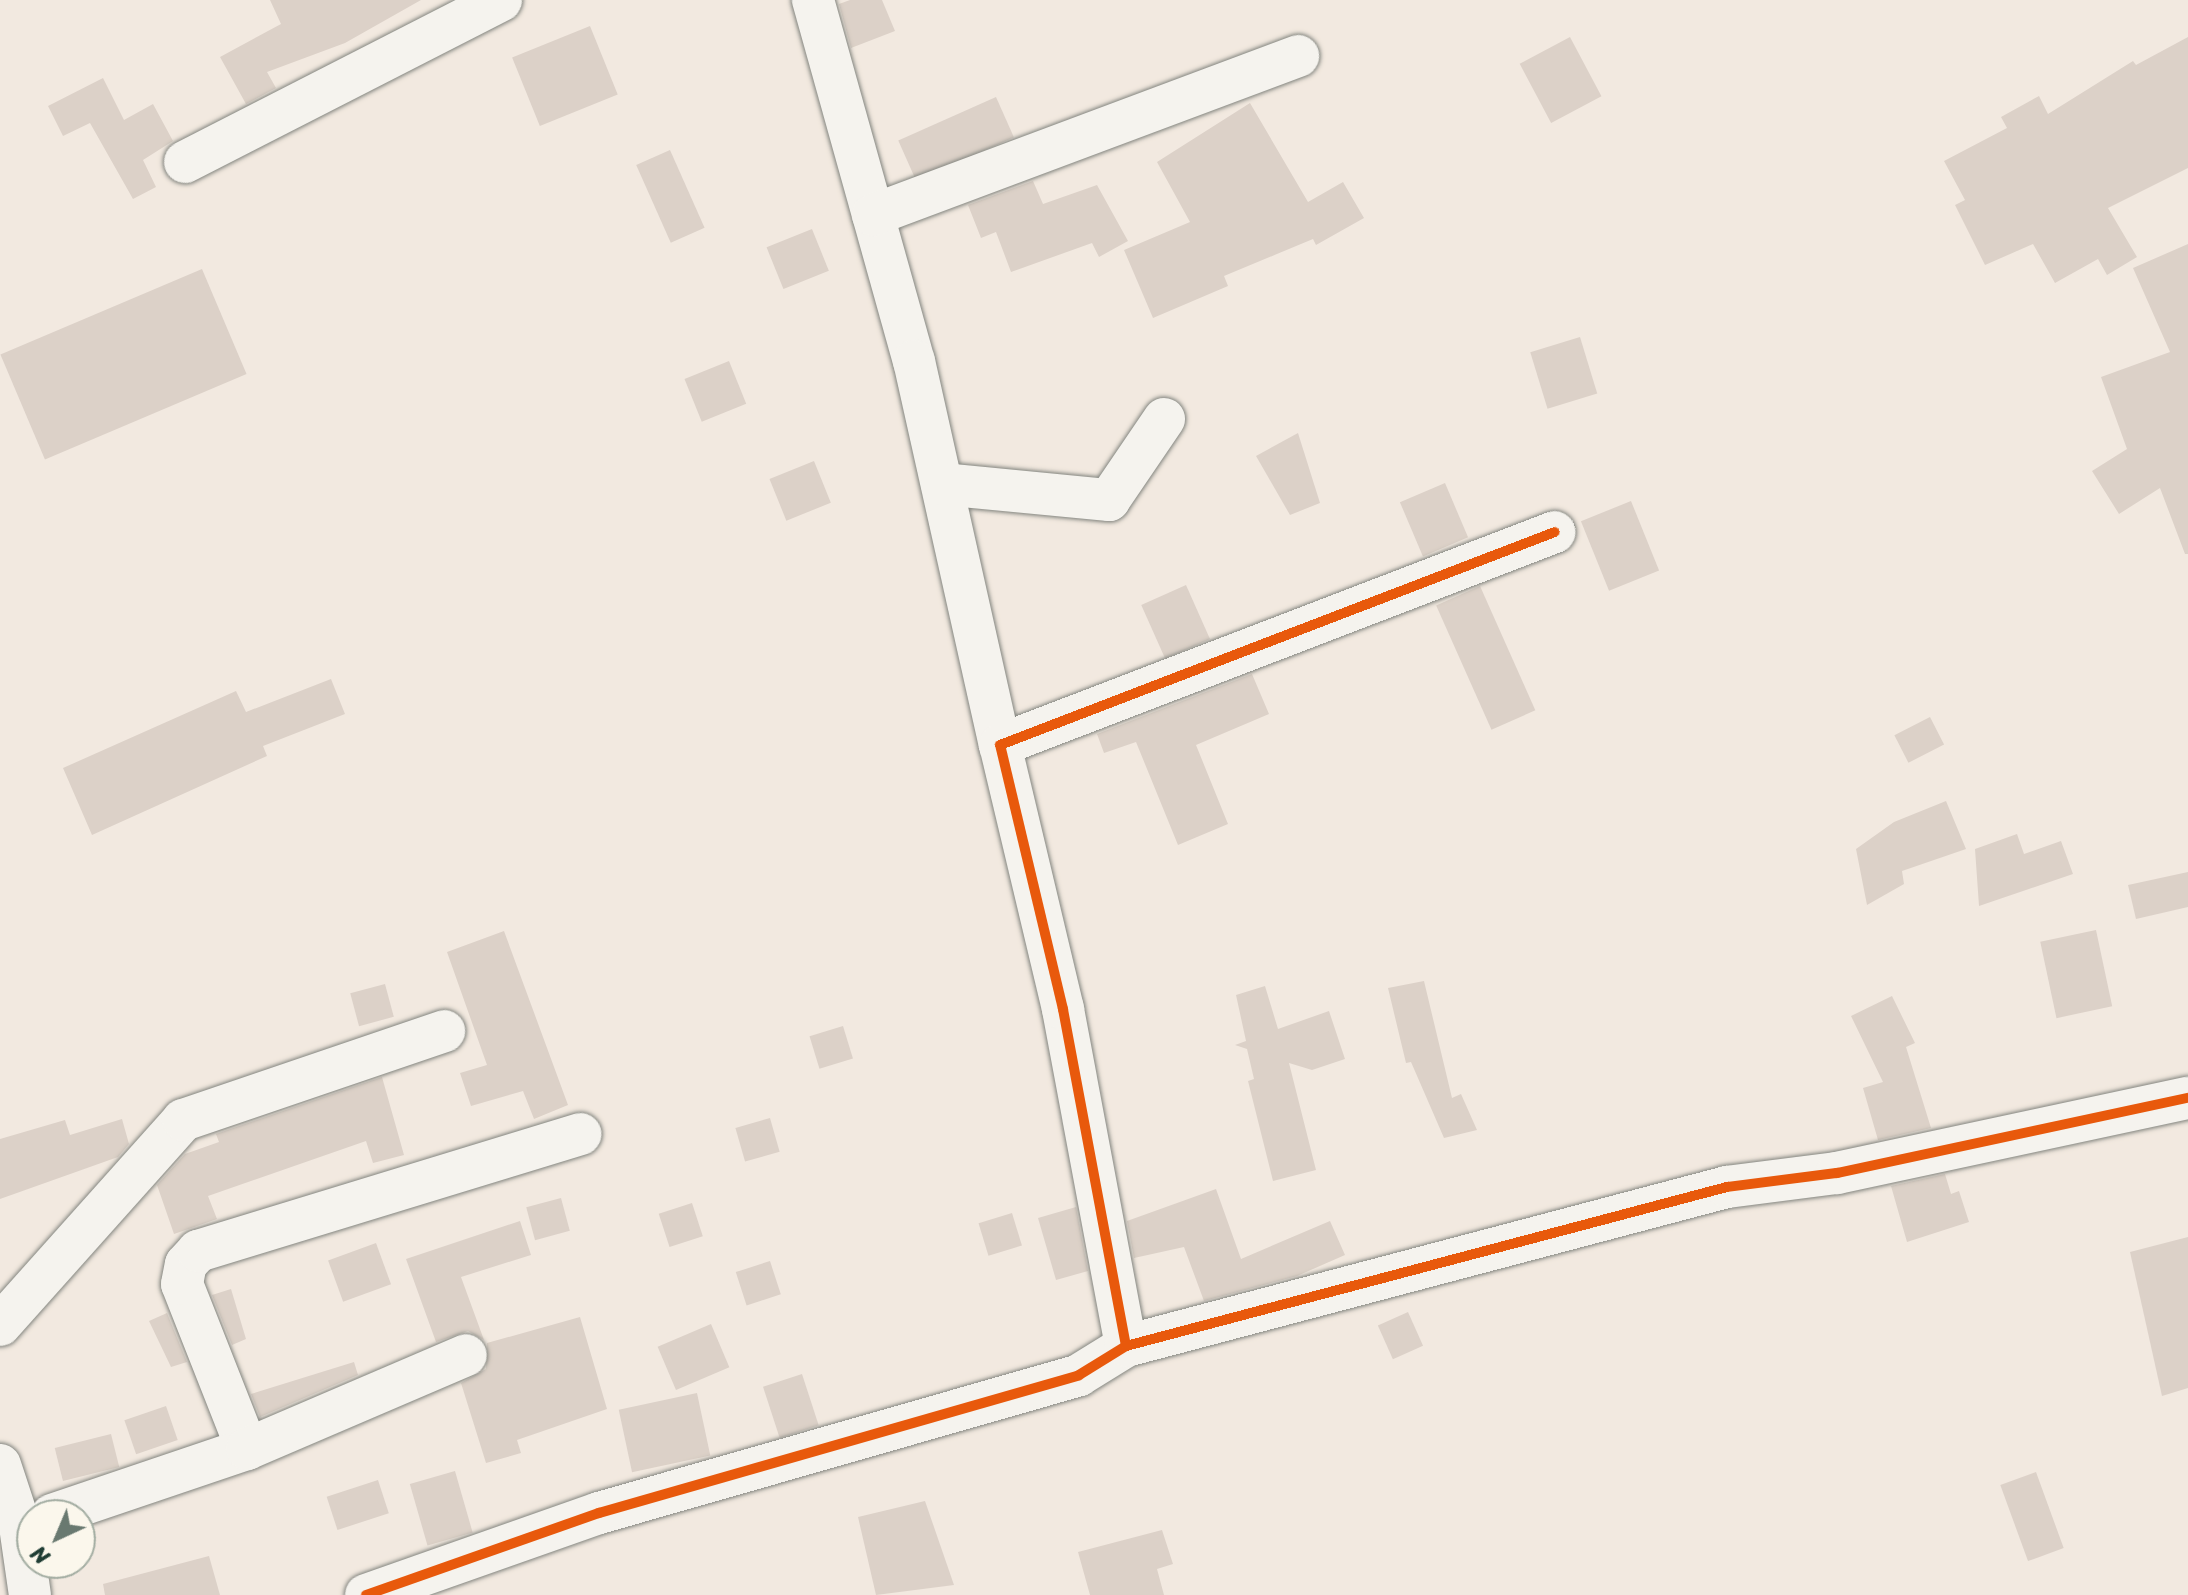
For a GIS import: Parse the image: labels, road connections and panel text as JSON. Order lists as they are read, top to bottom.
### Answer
{
  "north": "bottom left"
}
